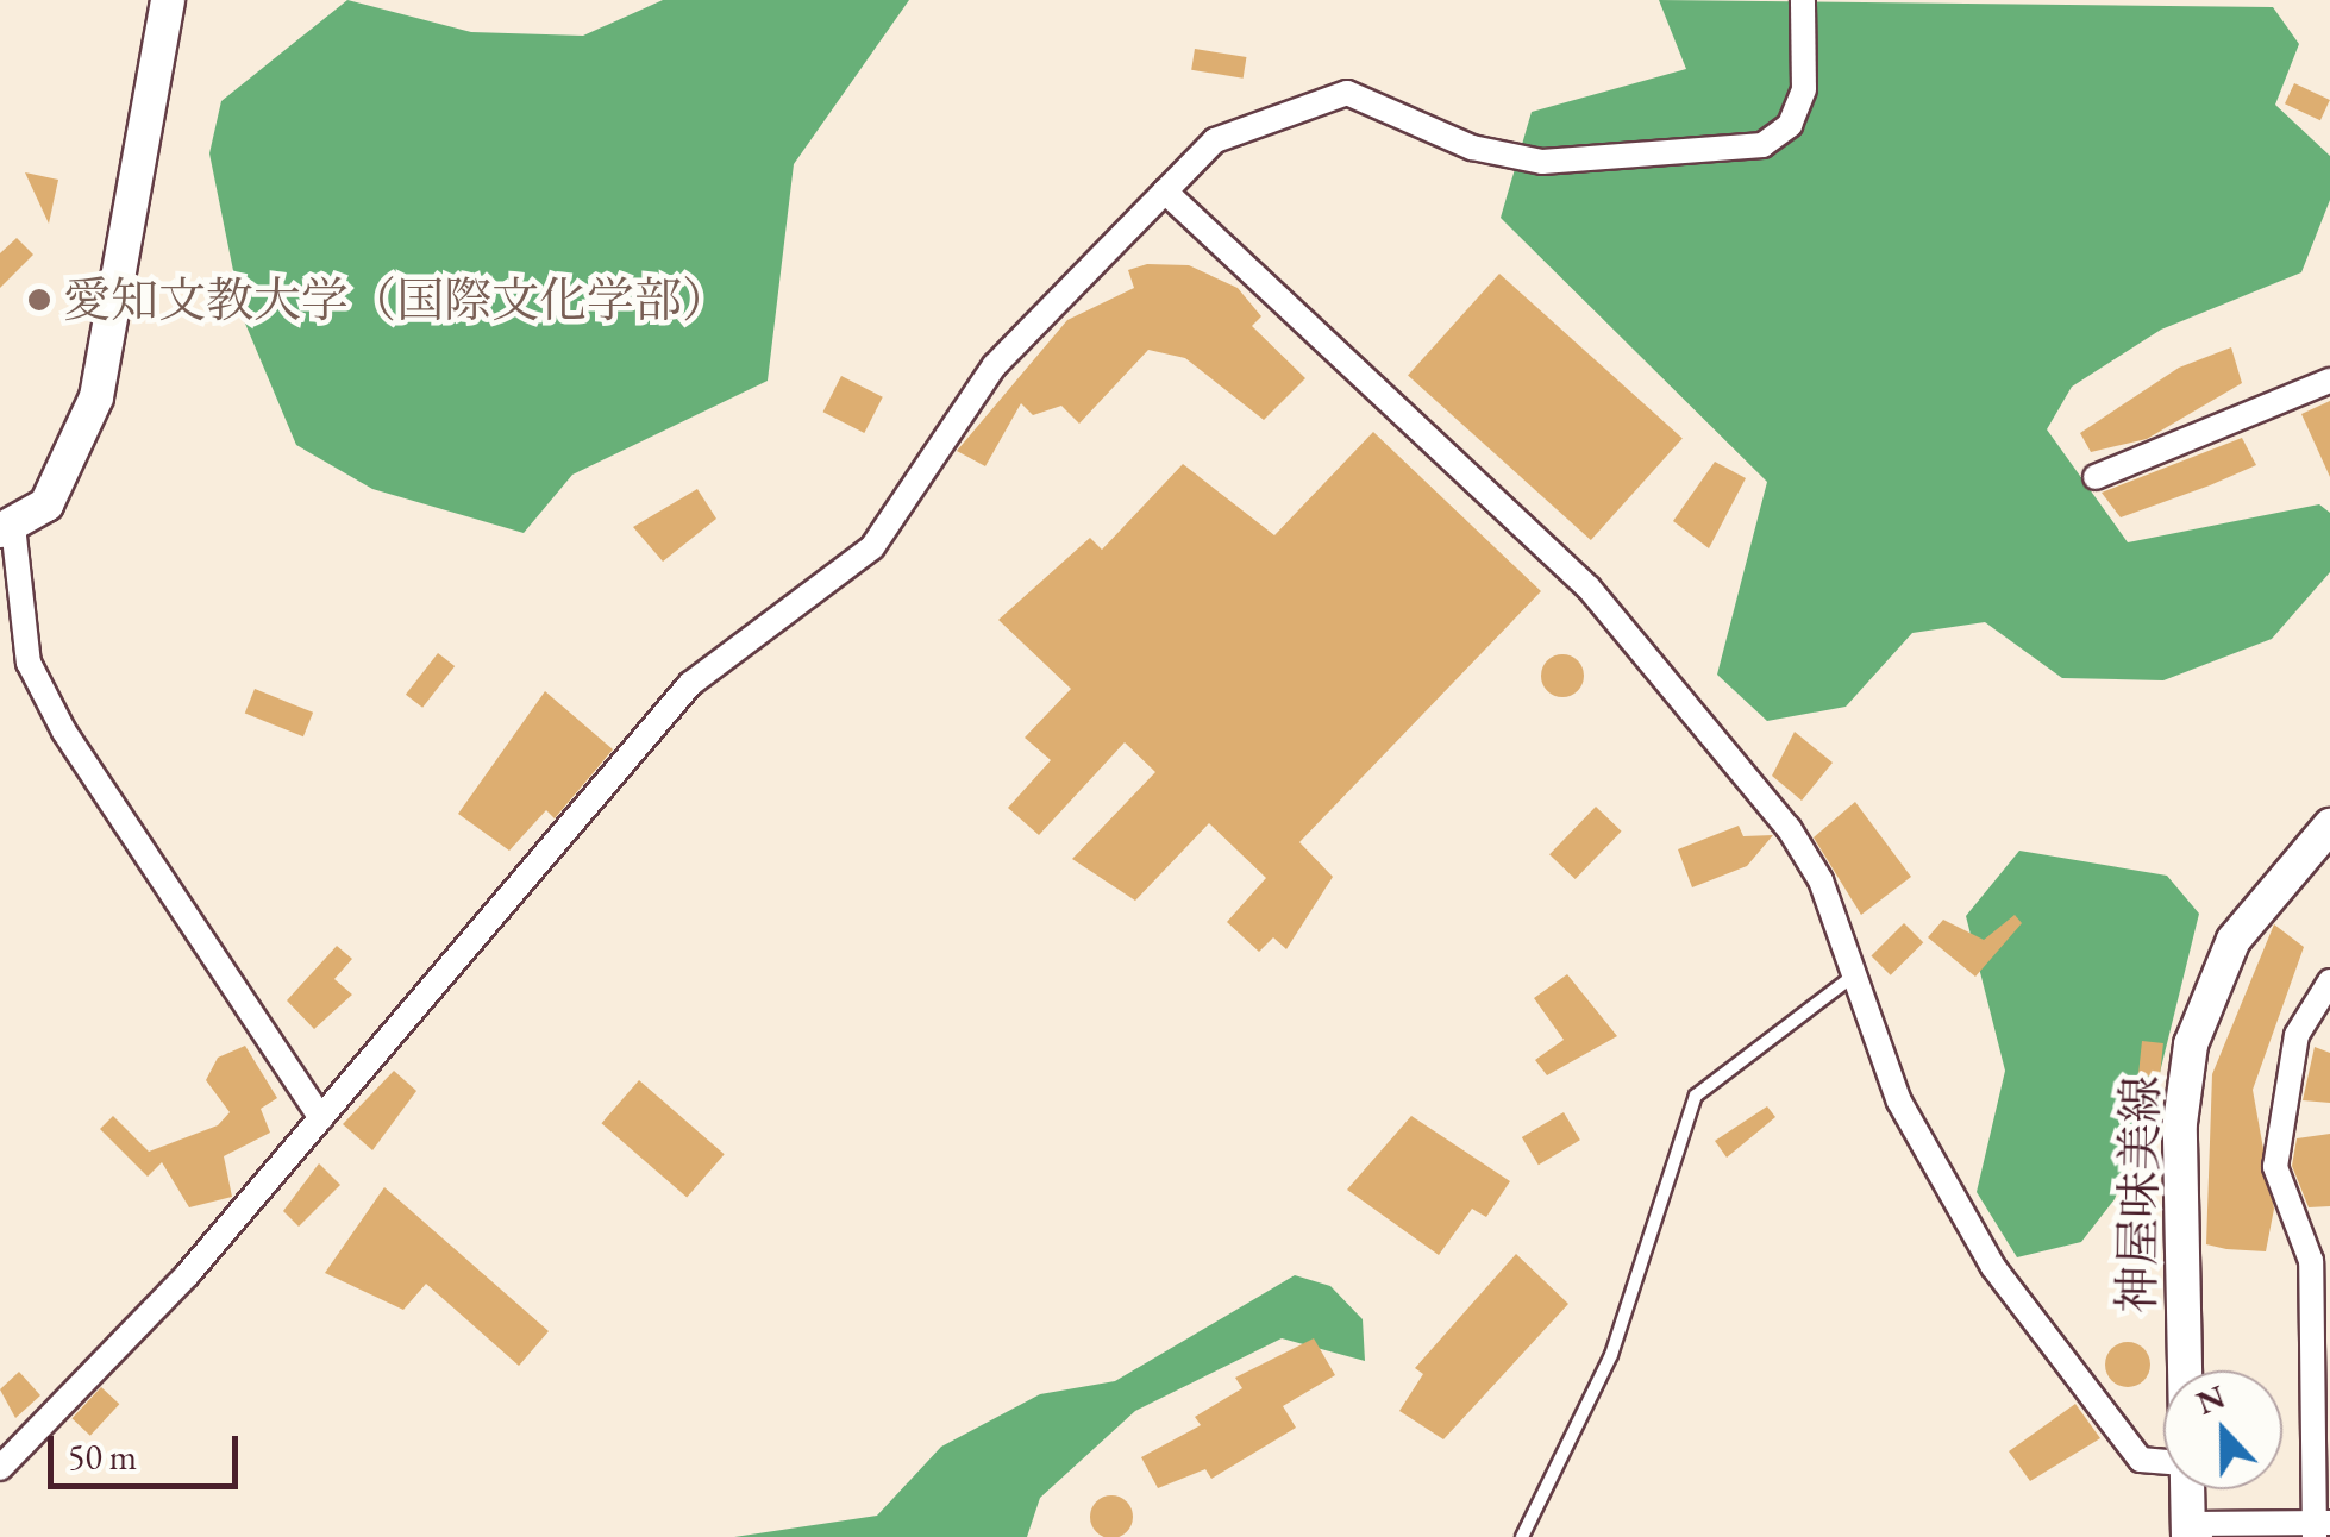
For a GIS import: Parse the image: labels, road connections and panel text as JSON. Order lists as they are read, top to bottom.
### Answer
{
  "streets": {
    "main road": ["神屋味美線"]
  },
  "places": ["愛知文教大学（国際文化学部）"],
  "scale_bar": "50 m",
  "north": "top"
}
